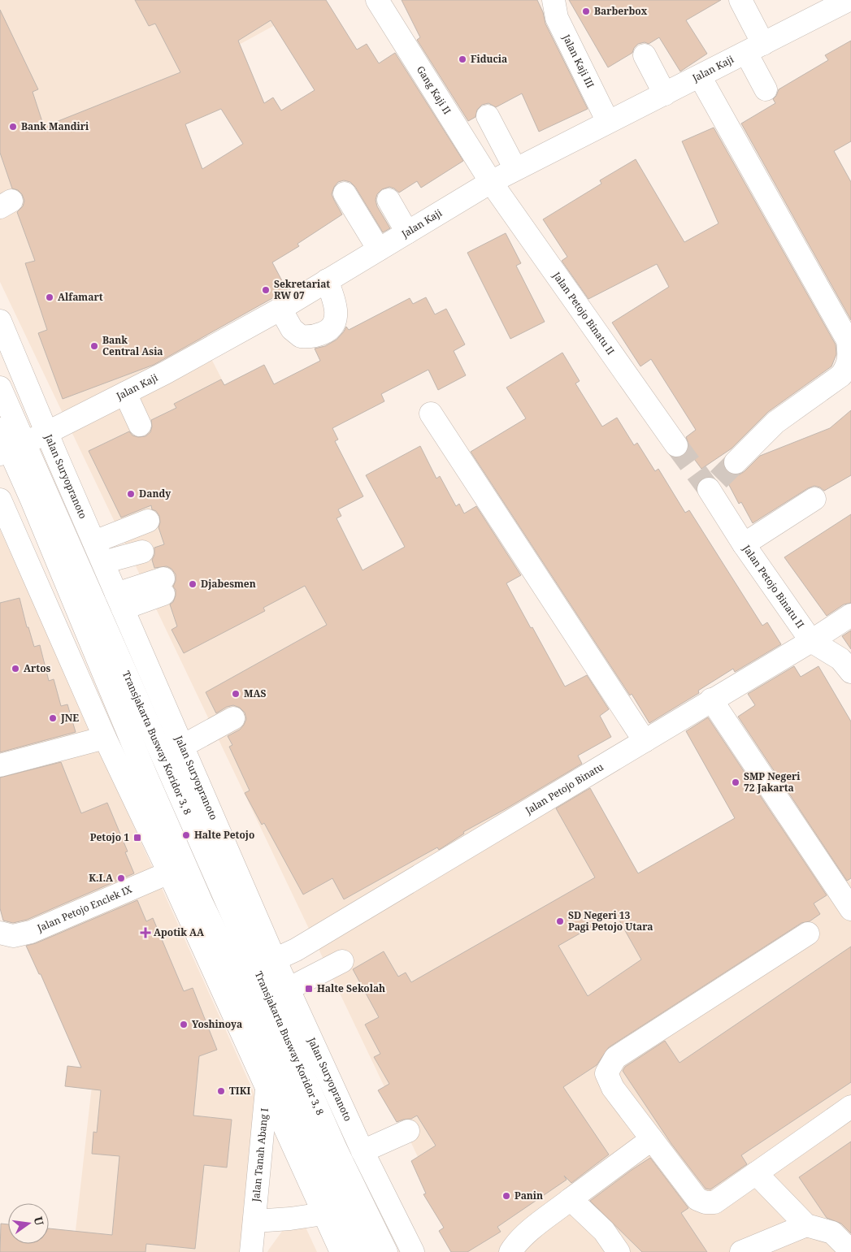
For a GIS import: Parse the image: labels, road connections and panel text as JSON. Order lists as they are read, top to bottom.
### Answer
{
  "streets": {
    "street": [
      "Jalan Kaji",
      "Gang Kaji II",
      "Jalan Petojo Binatu II",
      "Jalan Suryopranoto",
      "Transjakarta Busway Koridor 3, 8",
      "Jalan Petojo Binatu",
      "Jalan Petojo Enclek IX",
      "Jalan Tanah Abang I"
    ]
  },
  "crossings": [
    ["Jalan Kaji", "Gang Kaji II"],
    ["Jalan Kaji", "Jalan Petojo Binatu II"],
    ["Jalan Kaji", "Jalan Suryopranoto"],
    ["Jalan Kaji", "Transjakarta Busway Koridor 3, 8"],
    ["Gang Kaji II", "Jalan Petojo Binatu II"],
    ["Jalan Petojo Binatu II", "Jalan Petojo Binatu"],
    ["Jalan Suryopranoto", "Jalan Petojo Binatu"]
  ],
  "places": {
    "other": [
      "Barberbox",
      "Fiducia",
      "Bank Mandiri",
      "Sekretariat RW 07",
      "Alfamart",
      "Bank Central Asia",
      "Dandy",
      "Djabesmen",
      "Artos",
      "MAS",
      "JNE",
      "SMP Negeri 72 Jakarta",
      "Halte Petojo",
      "K.I.A",
      "SD Negeri 13 Pagi Petojo Utara",
      "Yoshinoya",
      "TIKI",
      "Panin"
    ],
    "transit": ["Petojo 1", "Halte Sekolah"],
    "health": ["Apotik AA"]
  },
  "north": "right"
}
